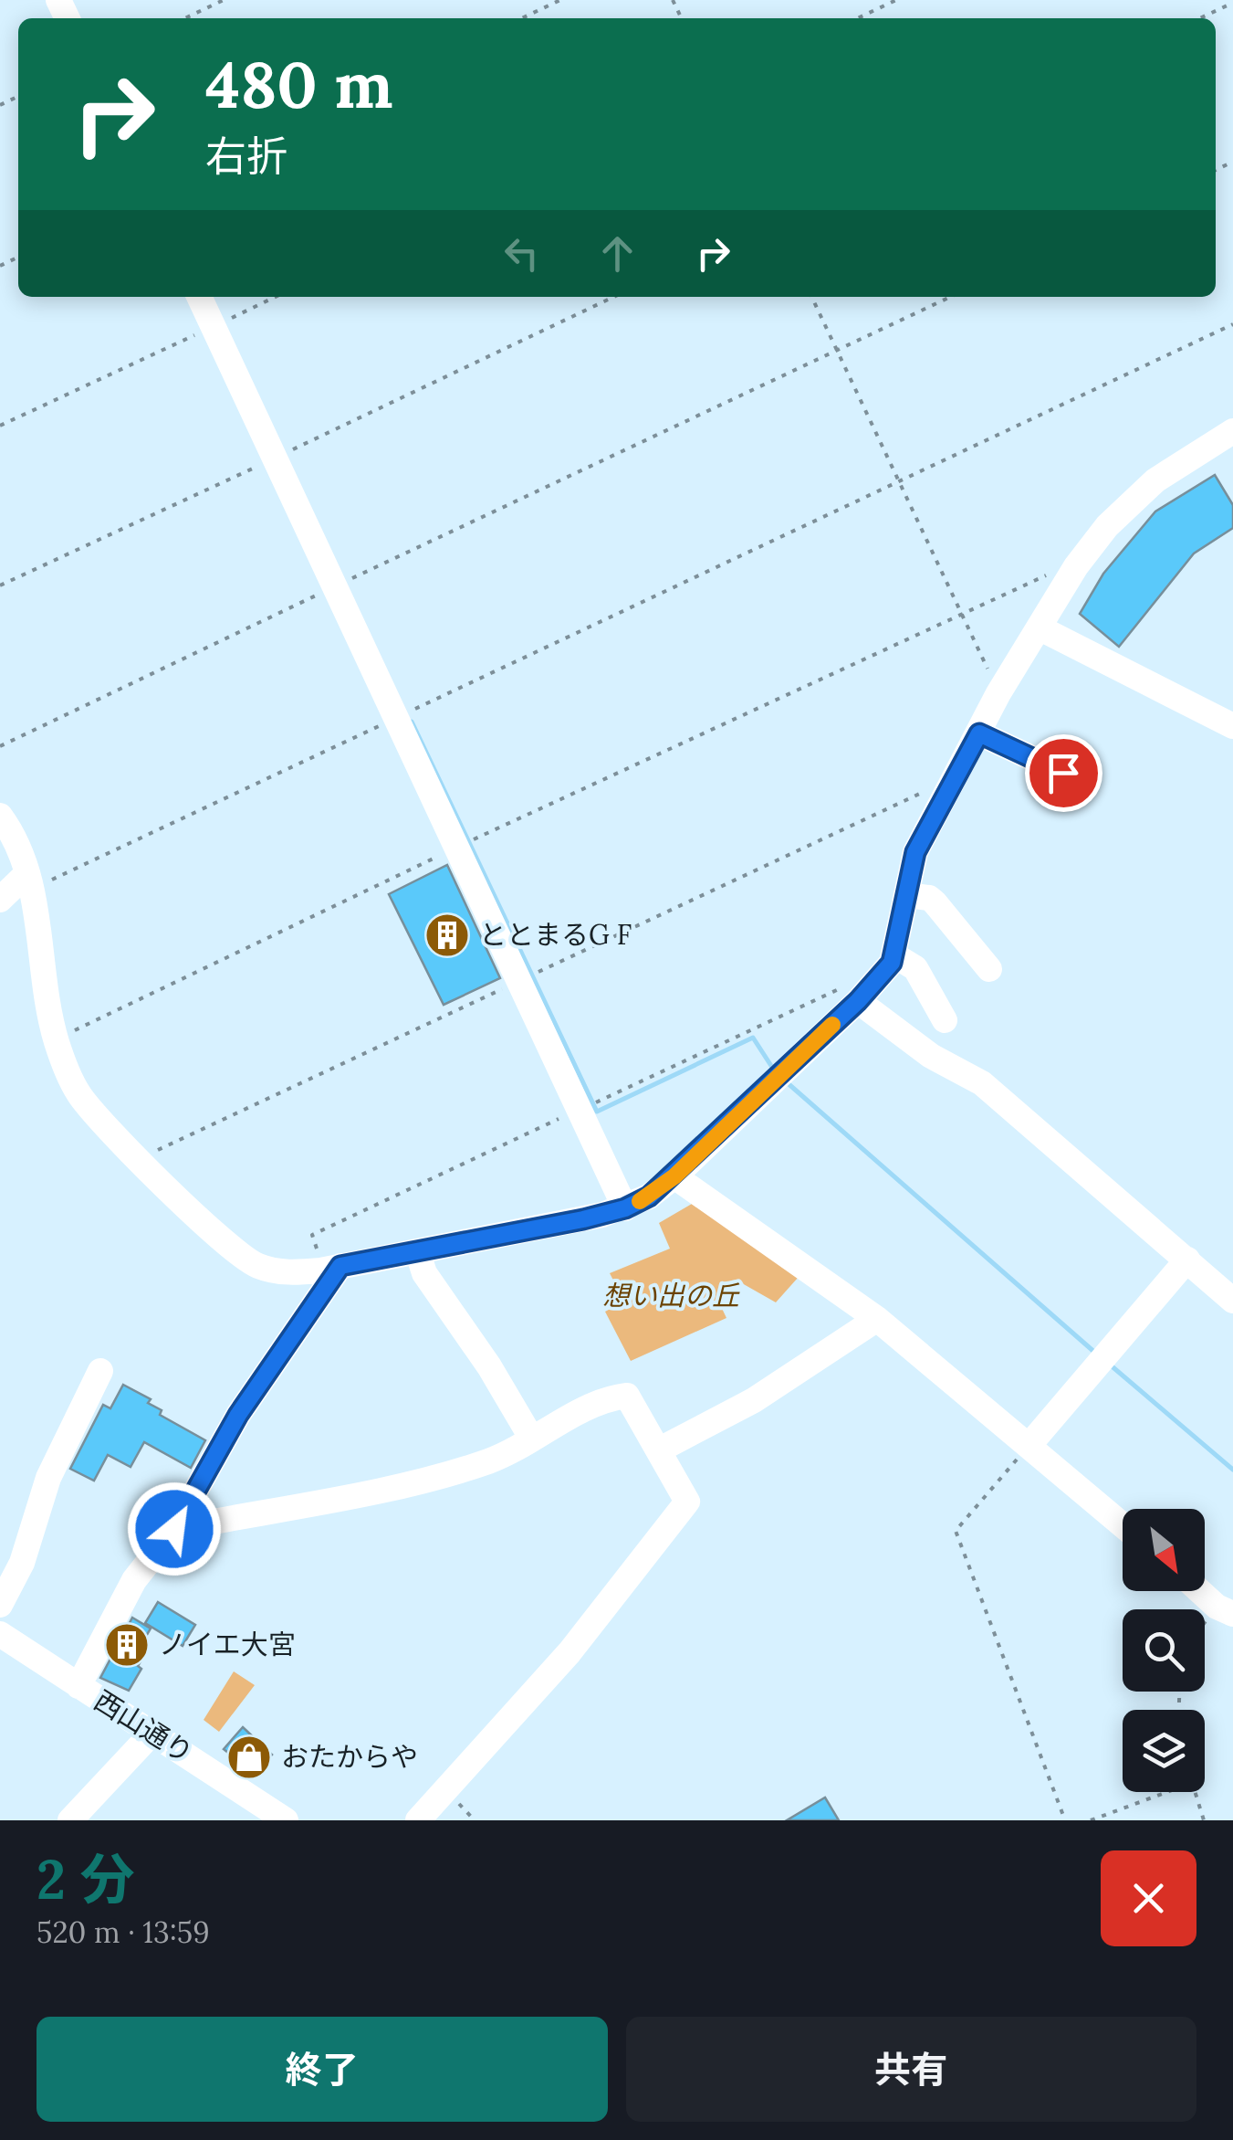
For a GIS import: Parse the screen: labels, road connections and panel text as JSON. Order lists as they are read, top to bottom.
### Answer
{
  "streets": {
    "street": ["西山通り"]
  },
  "parks": ["想い出の丘"],
  "places": {
    "building": ["ととまるG F", "ノイエ大宮"],
    "shop": ["おたからや"]
  },
  "north": "bottom right",
  "page": {
    "turn": ["480 m", "右折"],
    "heading": ["2 分", "520 m · 13:59"],
    "buttons": ["終了", "共有"]
  }
}
